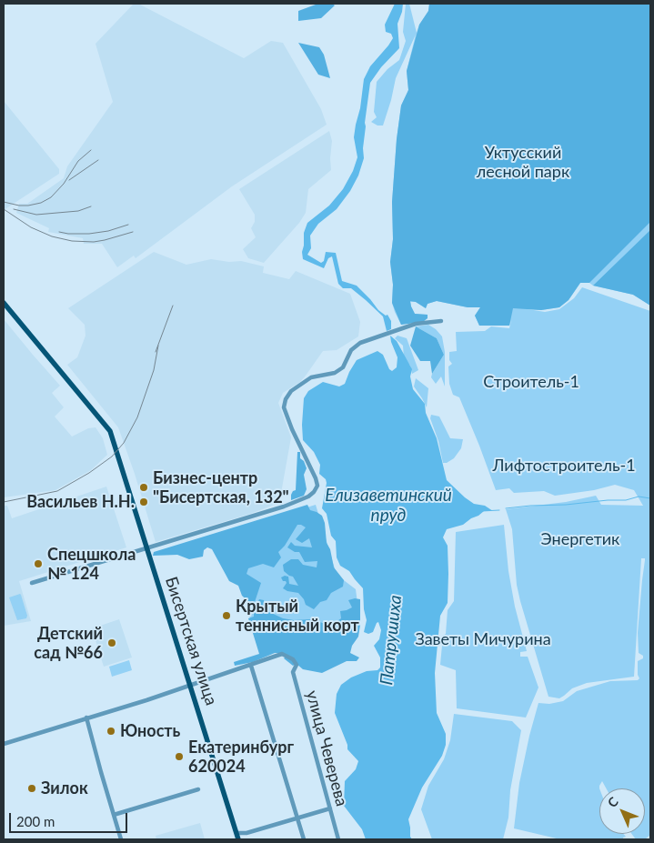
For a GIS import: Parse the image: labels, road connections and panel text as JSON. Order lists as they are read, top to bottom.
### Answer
{
  "streets": {
    "main road": ["Бисертская улица"],
    "street": ["улица Чеверева"]
  },
  "water": ["Елизаветинский пруд", "Патрушиха"],
  "parks": [
    "Уктусский лесной парк",
    "Строитель-1",
    "Лифтостроитель-1",
    "Энергетик",
    "Заветы Мичурина"
  ],
  "places": [
    "Бизнес-центр \"Бисертская, 132\"",
    "Васильев Н.Н.",
    "Спецшкола № 124",
    "Крытый теннисный корт",
    "Детский сад №66",
    "Юность",
    "Екатеринбург 620024",
    "Зилок"
  ],
  "scale_bar": "200 m",
  "north": "top left"
}
